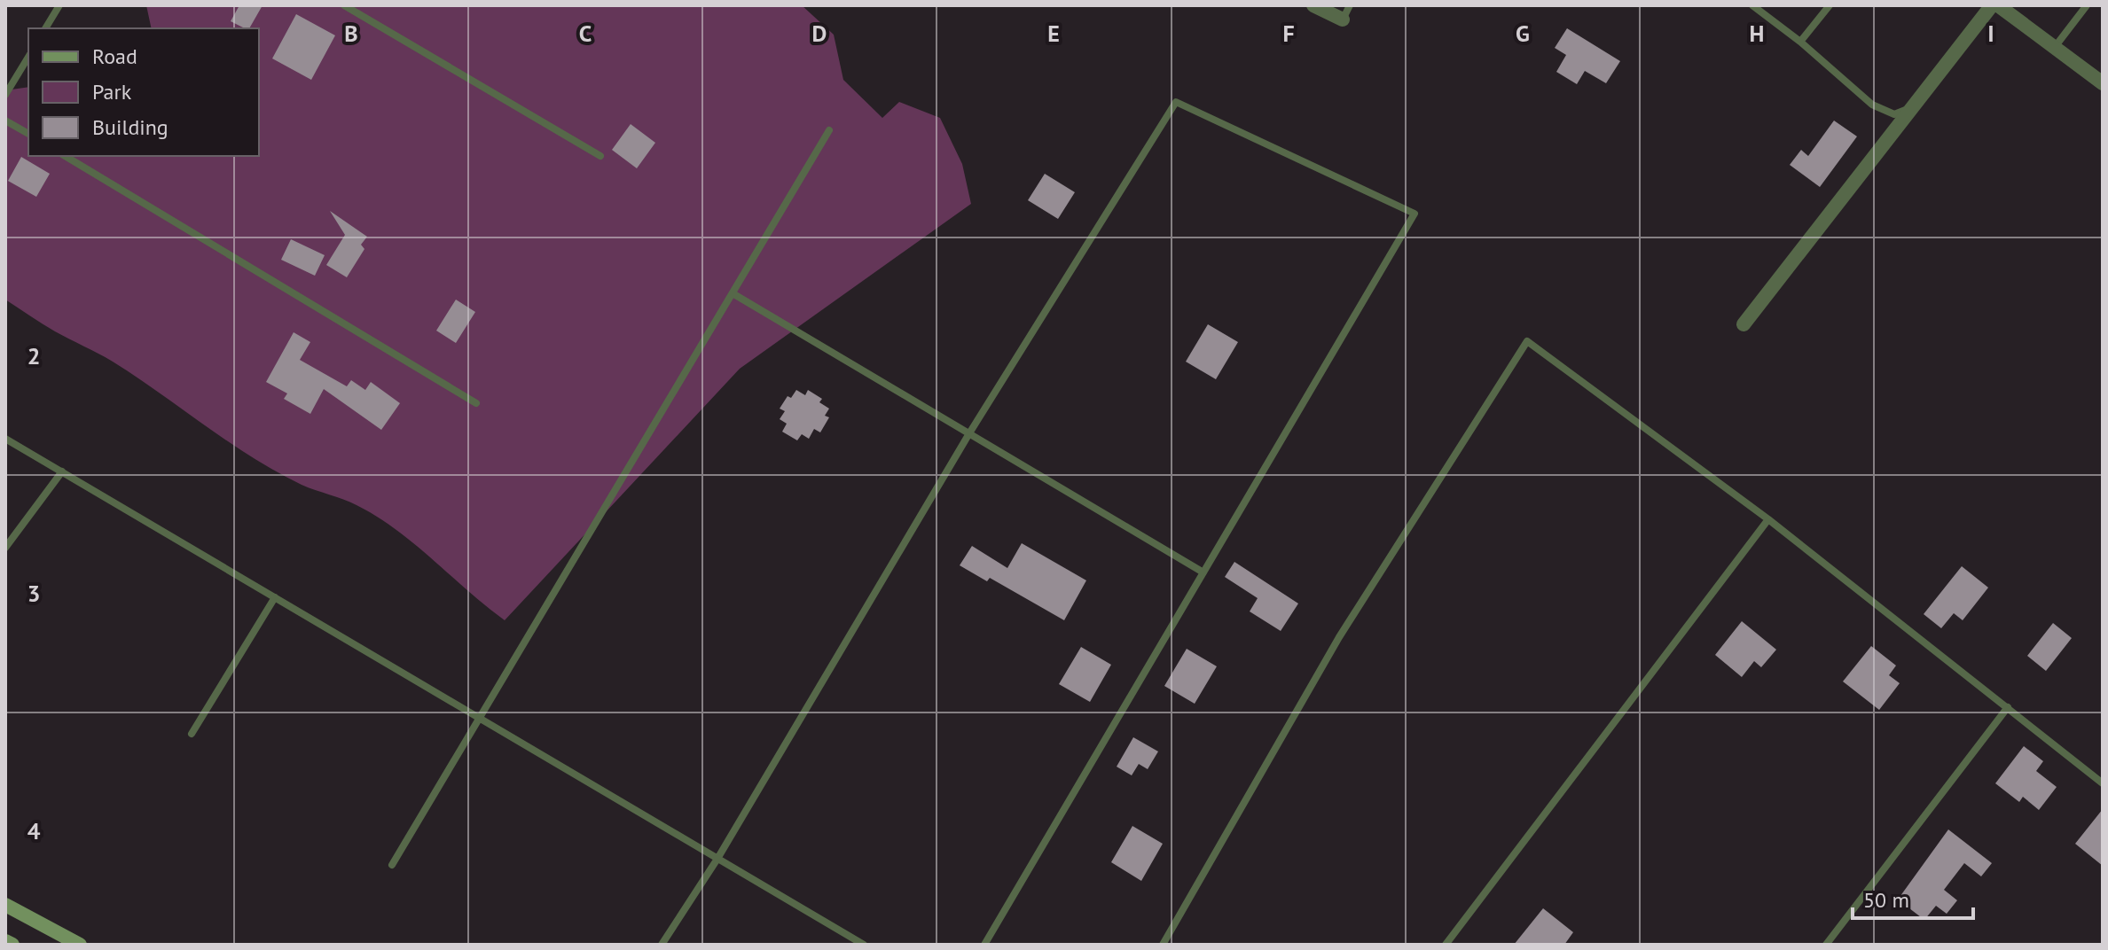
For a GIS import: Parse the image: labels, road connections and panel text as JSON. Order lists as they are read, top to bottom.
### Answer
{
  "legend": ["Road", "Park", "Building"],
  "scale_bar": "50 m",
  "grid": {
    "columns": [
      "B",
      "C",
      "D",
      "E",
      "F",
      "G",
      "H",
      "I"
    ],
    "rows": ["2", "3", "4"]
  }
}
